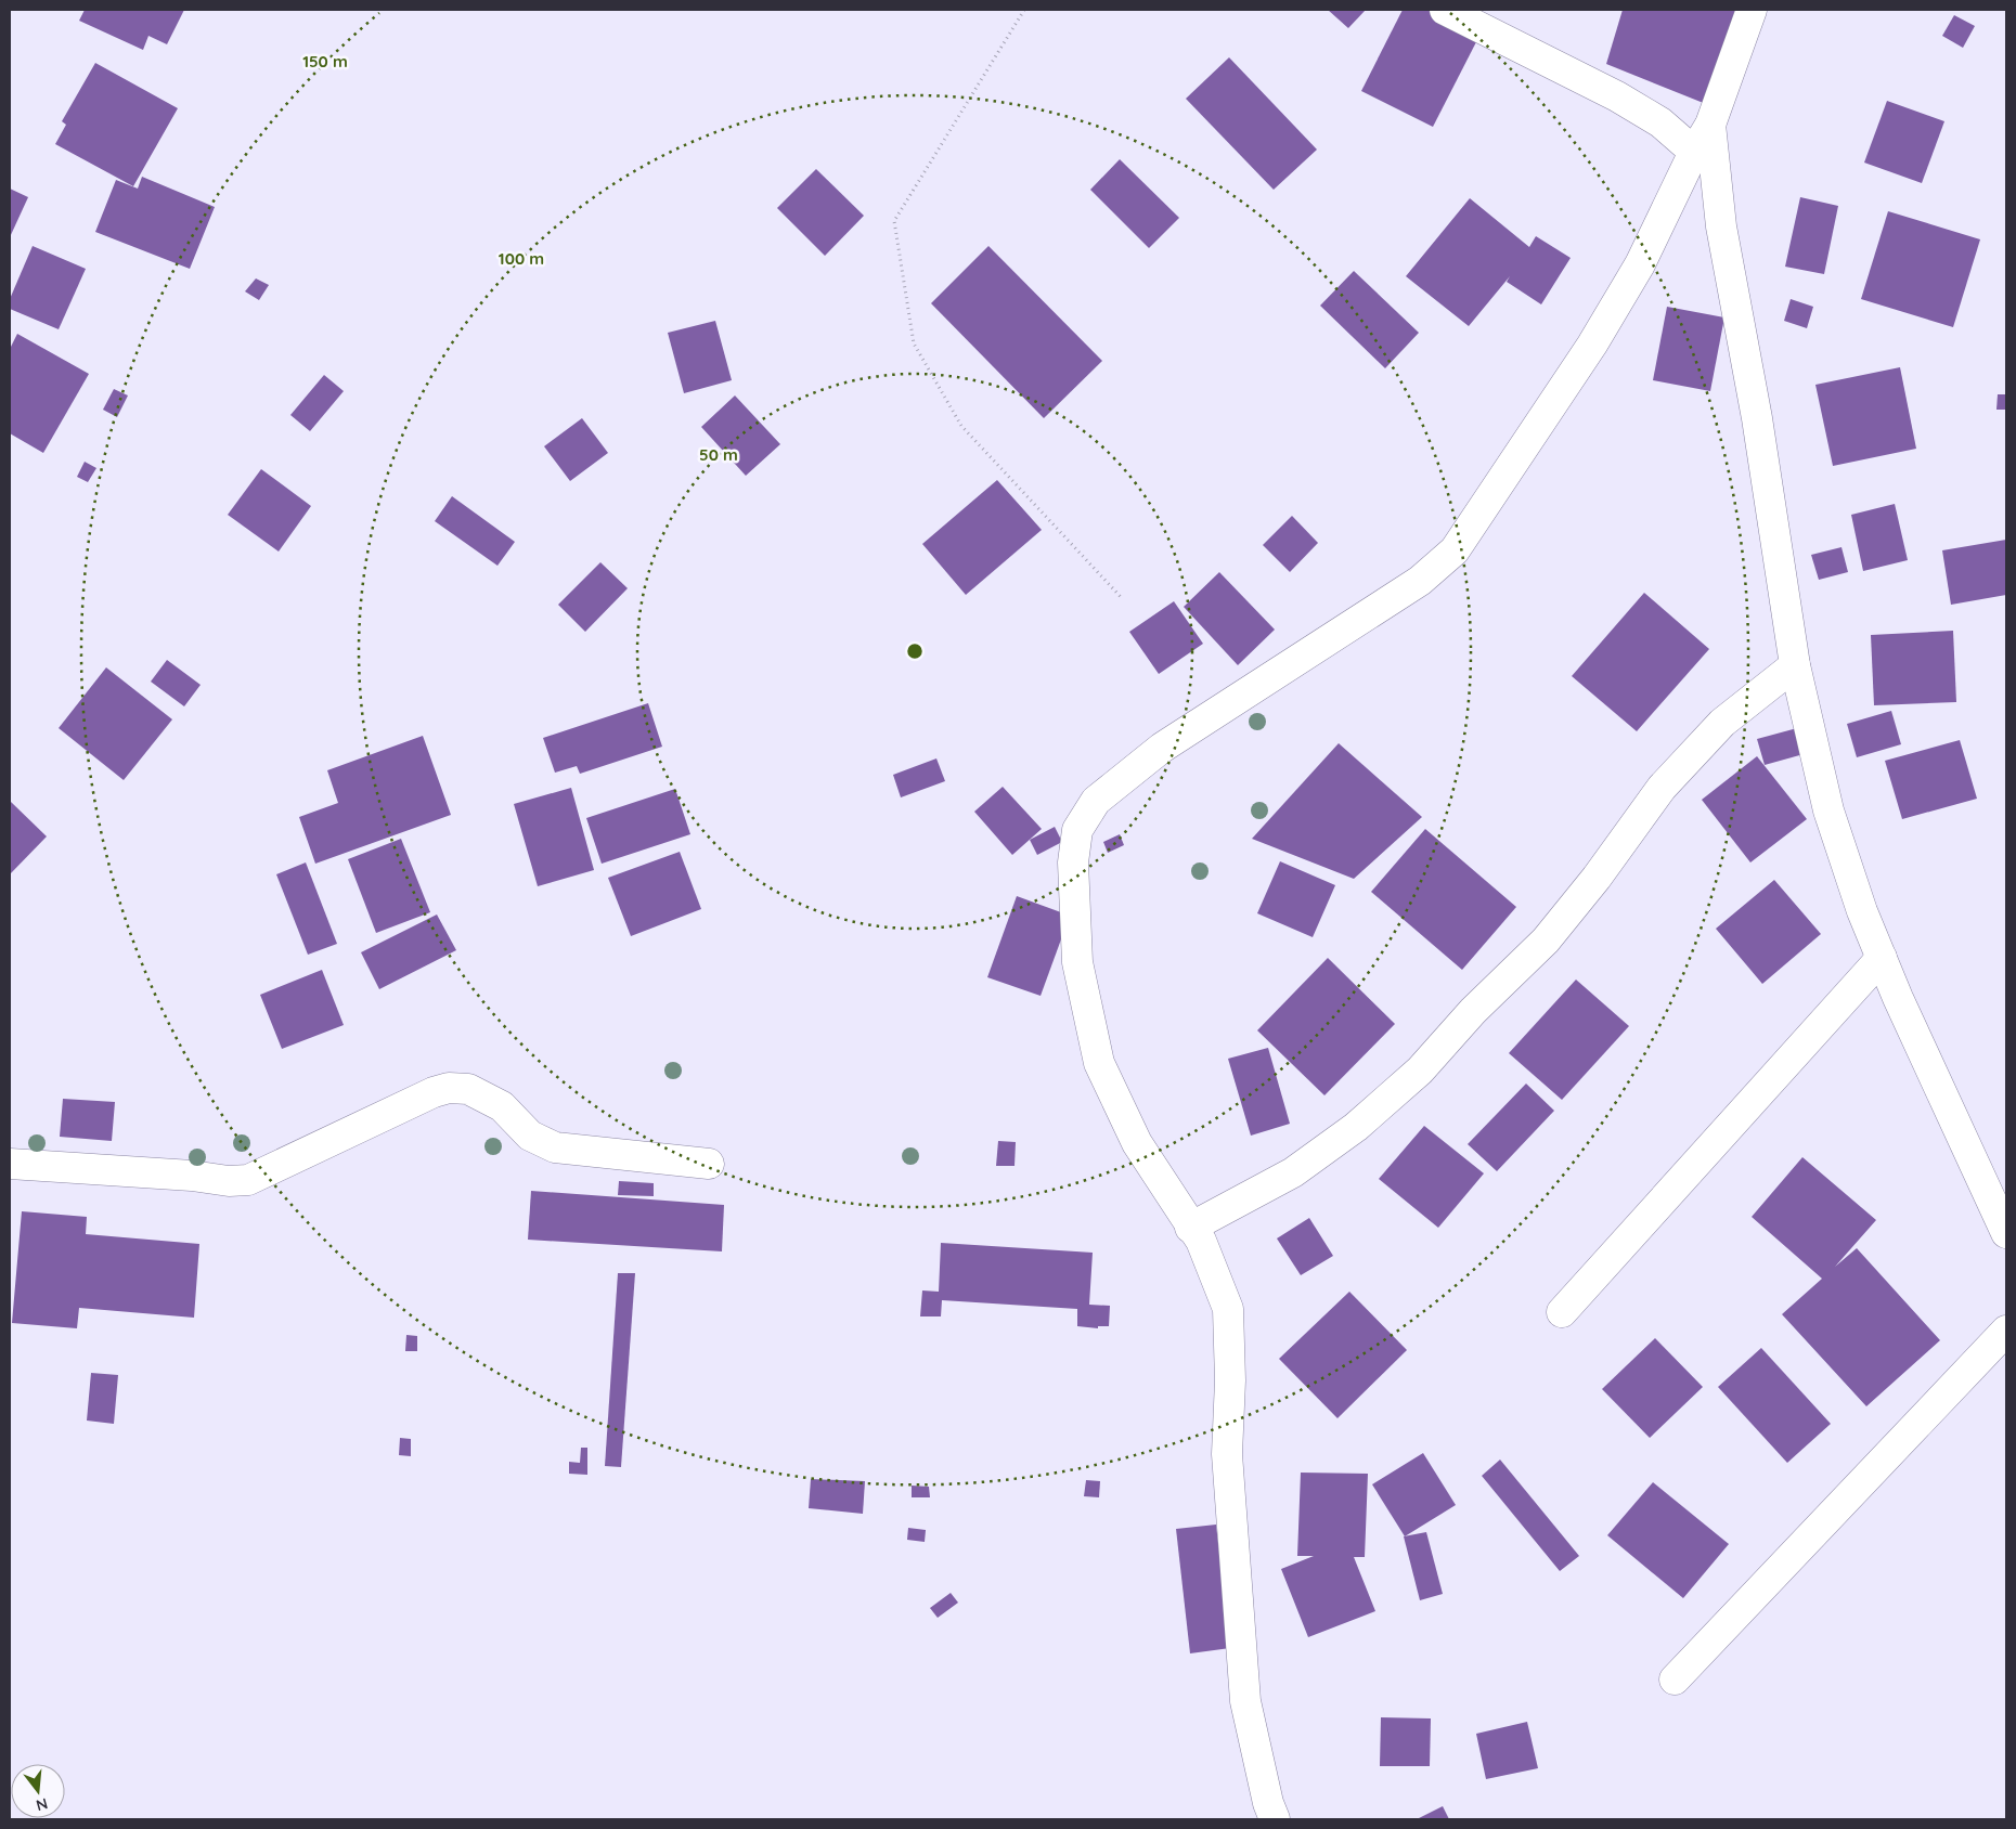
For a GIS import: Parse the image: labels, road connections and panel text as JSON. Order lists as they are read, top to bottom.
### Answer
{
  "north": "bottom",
  "rings": ["150 m", "100 m", "50 m"]
}
